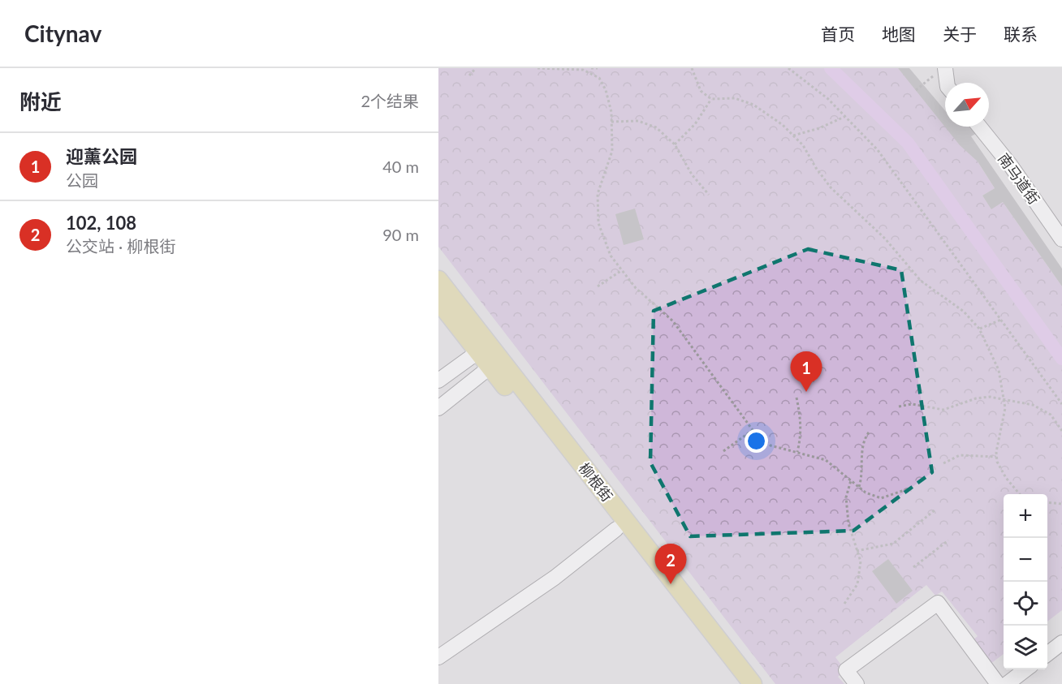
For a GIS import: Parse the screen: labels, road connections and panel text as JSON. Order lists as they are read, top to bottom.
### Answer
{
  "streets": {
    "main road": ["柳根街"],
    "street": ["南马道街"]
  },
  "north": "top right",
  "page": {
    "header": "Citynav",
    "nav": [
      "首页",
      "地图",
      "关于",
      "联系"
    ],
    "heading": ["附近", "2个结果"],
    "list": [
      {
        "mark": "1",
        "name": "迎薰公园",
        "note": "公园",
        "value": "40 m"
      },
      {
        "mark": "2",
        "name": "102, 108",
        "note": "公交站 · 柳根街",
        "value": "90 m"
      }
    ],
    "pins": ["1", "2"],
    "map_buttons": ["+", "−"]
  }
}
